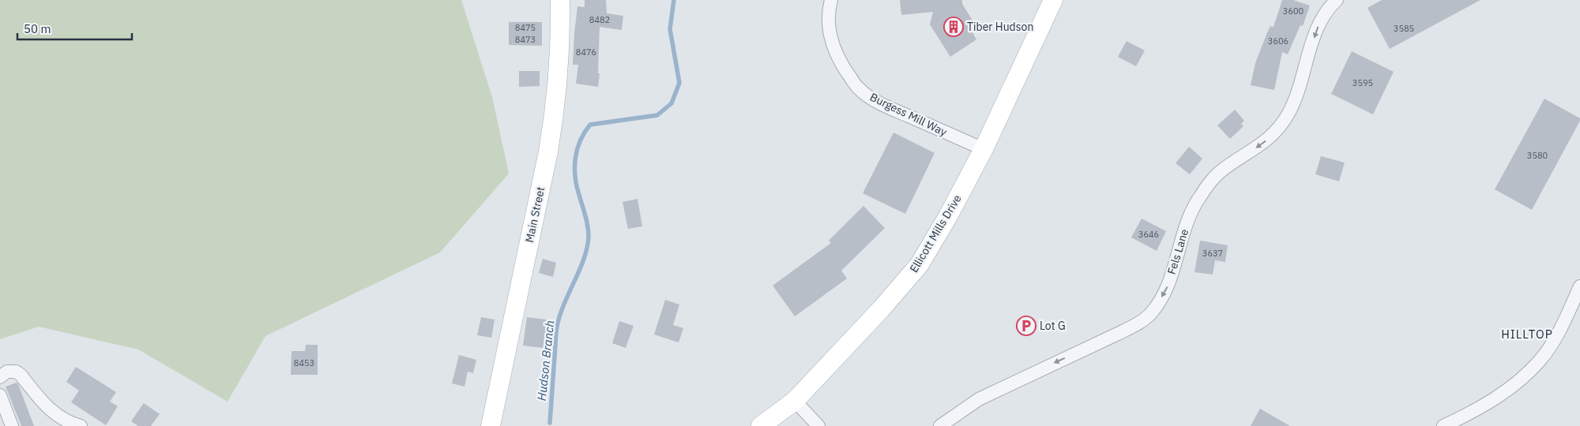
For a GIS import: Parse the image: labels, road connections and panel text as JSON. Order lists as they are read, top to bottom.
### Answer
{
  "streets": {
    "main road": ["Main Street", "Ellicott Mills Drive"],
    "street": ["Burgess Mill Way", "Fels Lane"]
  },
  "crossings": [
    ["Burgess Mill Way", "Ellicott Mills Drive"]
  ],
  "one_way": ["Fels Lane"],
  "districts": ["HILLTOP"],
  "water": ["Hudson Branch"],
  "places": {
    "building": ["Tiber Hudson"],
    "parking": ["Lot G"]
  },
  "house_numbers": [
    "3600",
    "8482",
    "8475",
    "3585",
    "8473",
    "3606",
    "8476",
    "3595",
    "3580",
    "3646",
    "3637",
    "8453"
  ],
  "scale_bar": "50 m"
}
